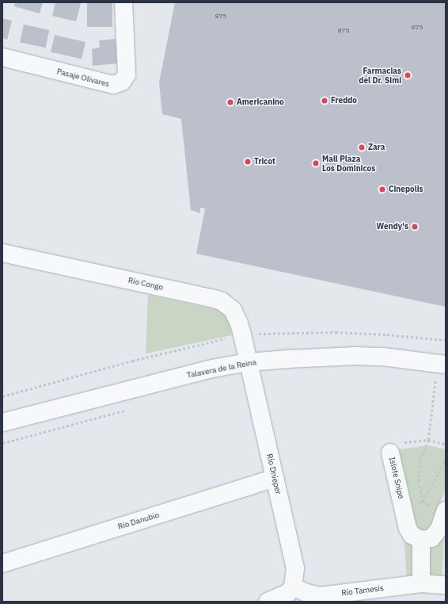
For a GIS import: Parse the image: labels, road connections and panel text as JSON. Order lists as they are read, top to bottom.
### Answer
{
  "streets": {
    "street": [
      "Pasaje Olivares",
      "Río Congo",
      "Talavera de la Reina",
      "Río Dnieper",
      "Islote Snipe",
      "Río Danubio",
      "Río Tamesis"
    ]
  },
  "crossings": [
    ["Río Congo", "Talavera de la Reina"],
    ["Río Congo", "Río Dnieper"],
    ["Talavera de la Reina", "Río Dnieper"],
    ["Río Dnieper", "Río Danubio"],
    ["Río Dnieper", "Río Tamesis"]
  ],
  "places": [
    "Farmacias del Dr. Simi",
    "Freddo",
    "Americanino",
    "Zara",
    "Tricot",
    "Mall Plaza Los Dominicos",
    "Cinepolis",
    "Wendy's"
  ],
  "house_numbers": ["875", "875", "875"]
}
